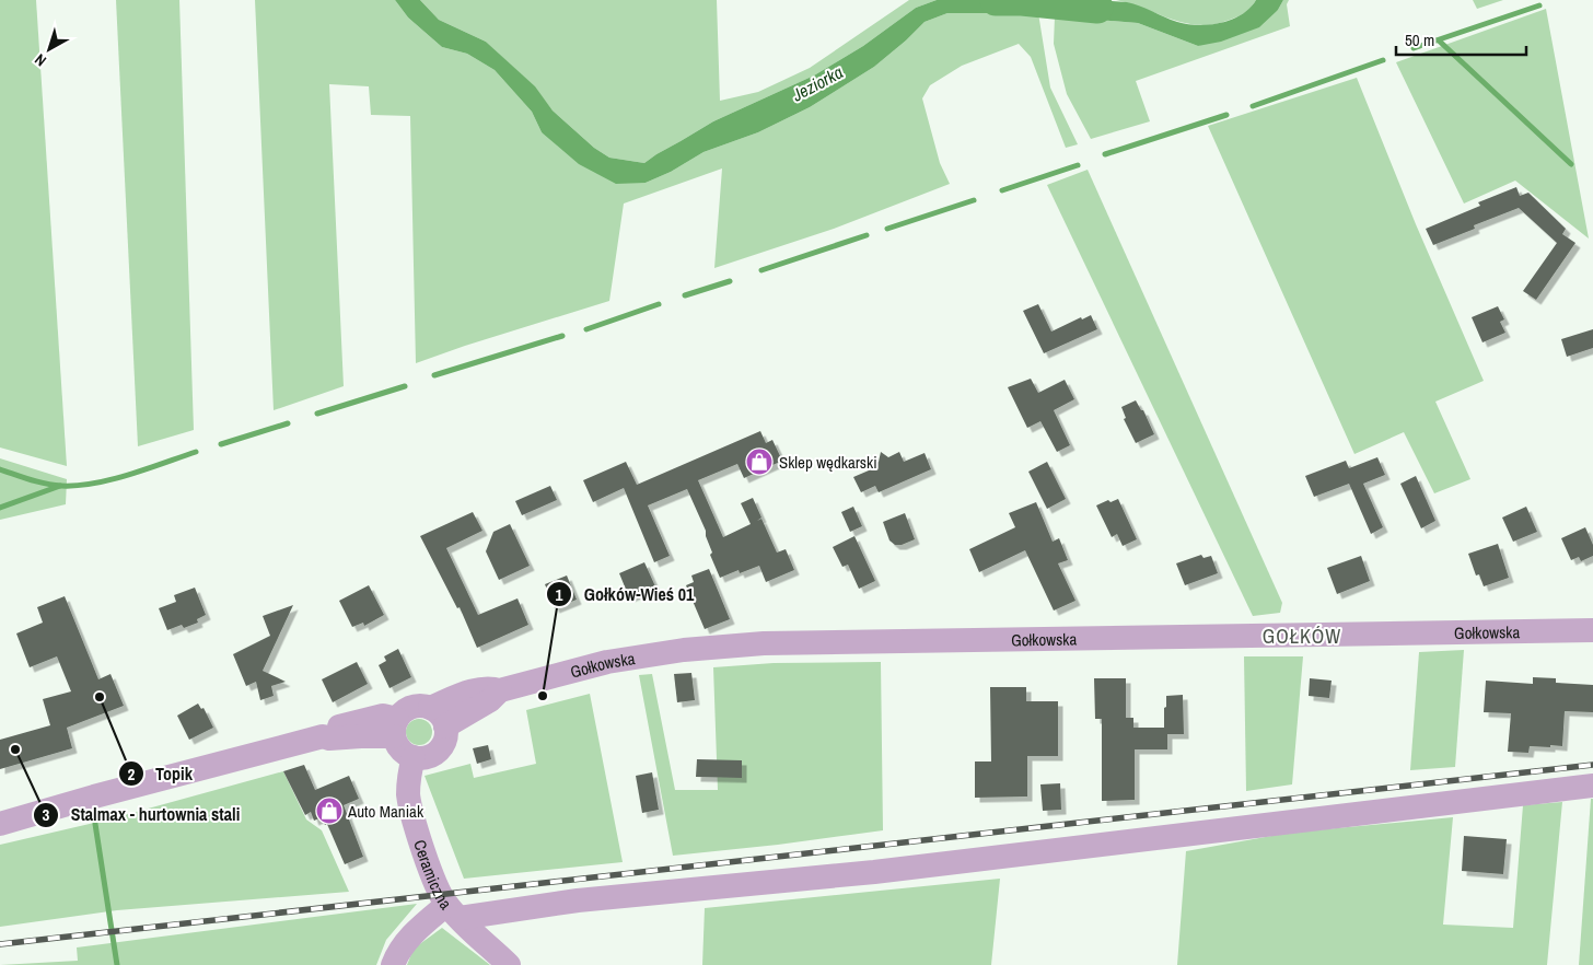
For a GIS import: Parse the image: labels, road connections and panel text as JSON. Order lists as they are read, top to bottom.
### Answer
{
  "streets": {
    "street": ["Gołkowska", "Ceramiczna"]
  },
  "crossings": [
    ["Gołkowska", "Ceramiczna"]
  ],
  "districts": ["GOŁKÓW"],
  "water": ["Jeziorka"],
  "places": {
    "shop": ["Sklep wędkarski", "Auto Maniak"],
    "other": ["Gołków-Wieś 01", "Topik", "Stalmax - hurtownia stali"]
  },
  "scale_bar": "50 m",
  "north": "bottom left"
}
